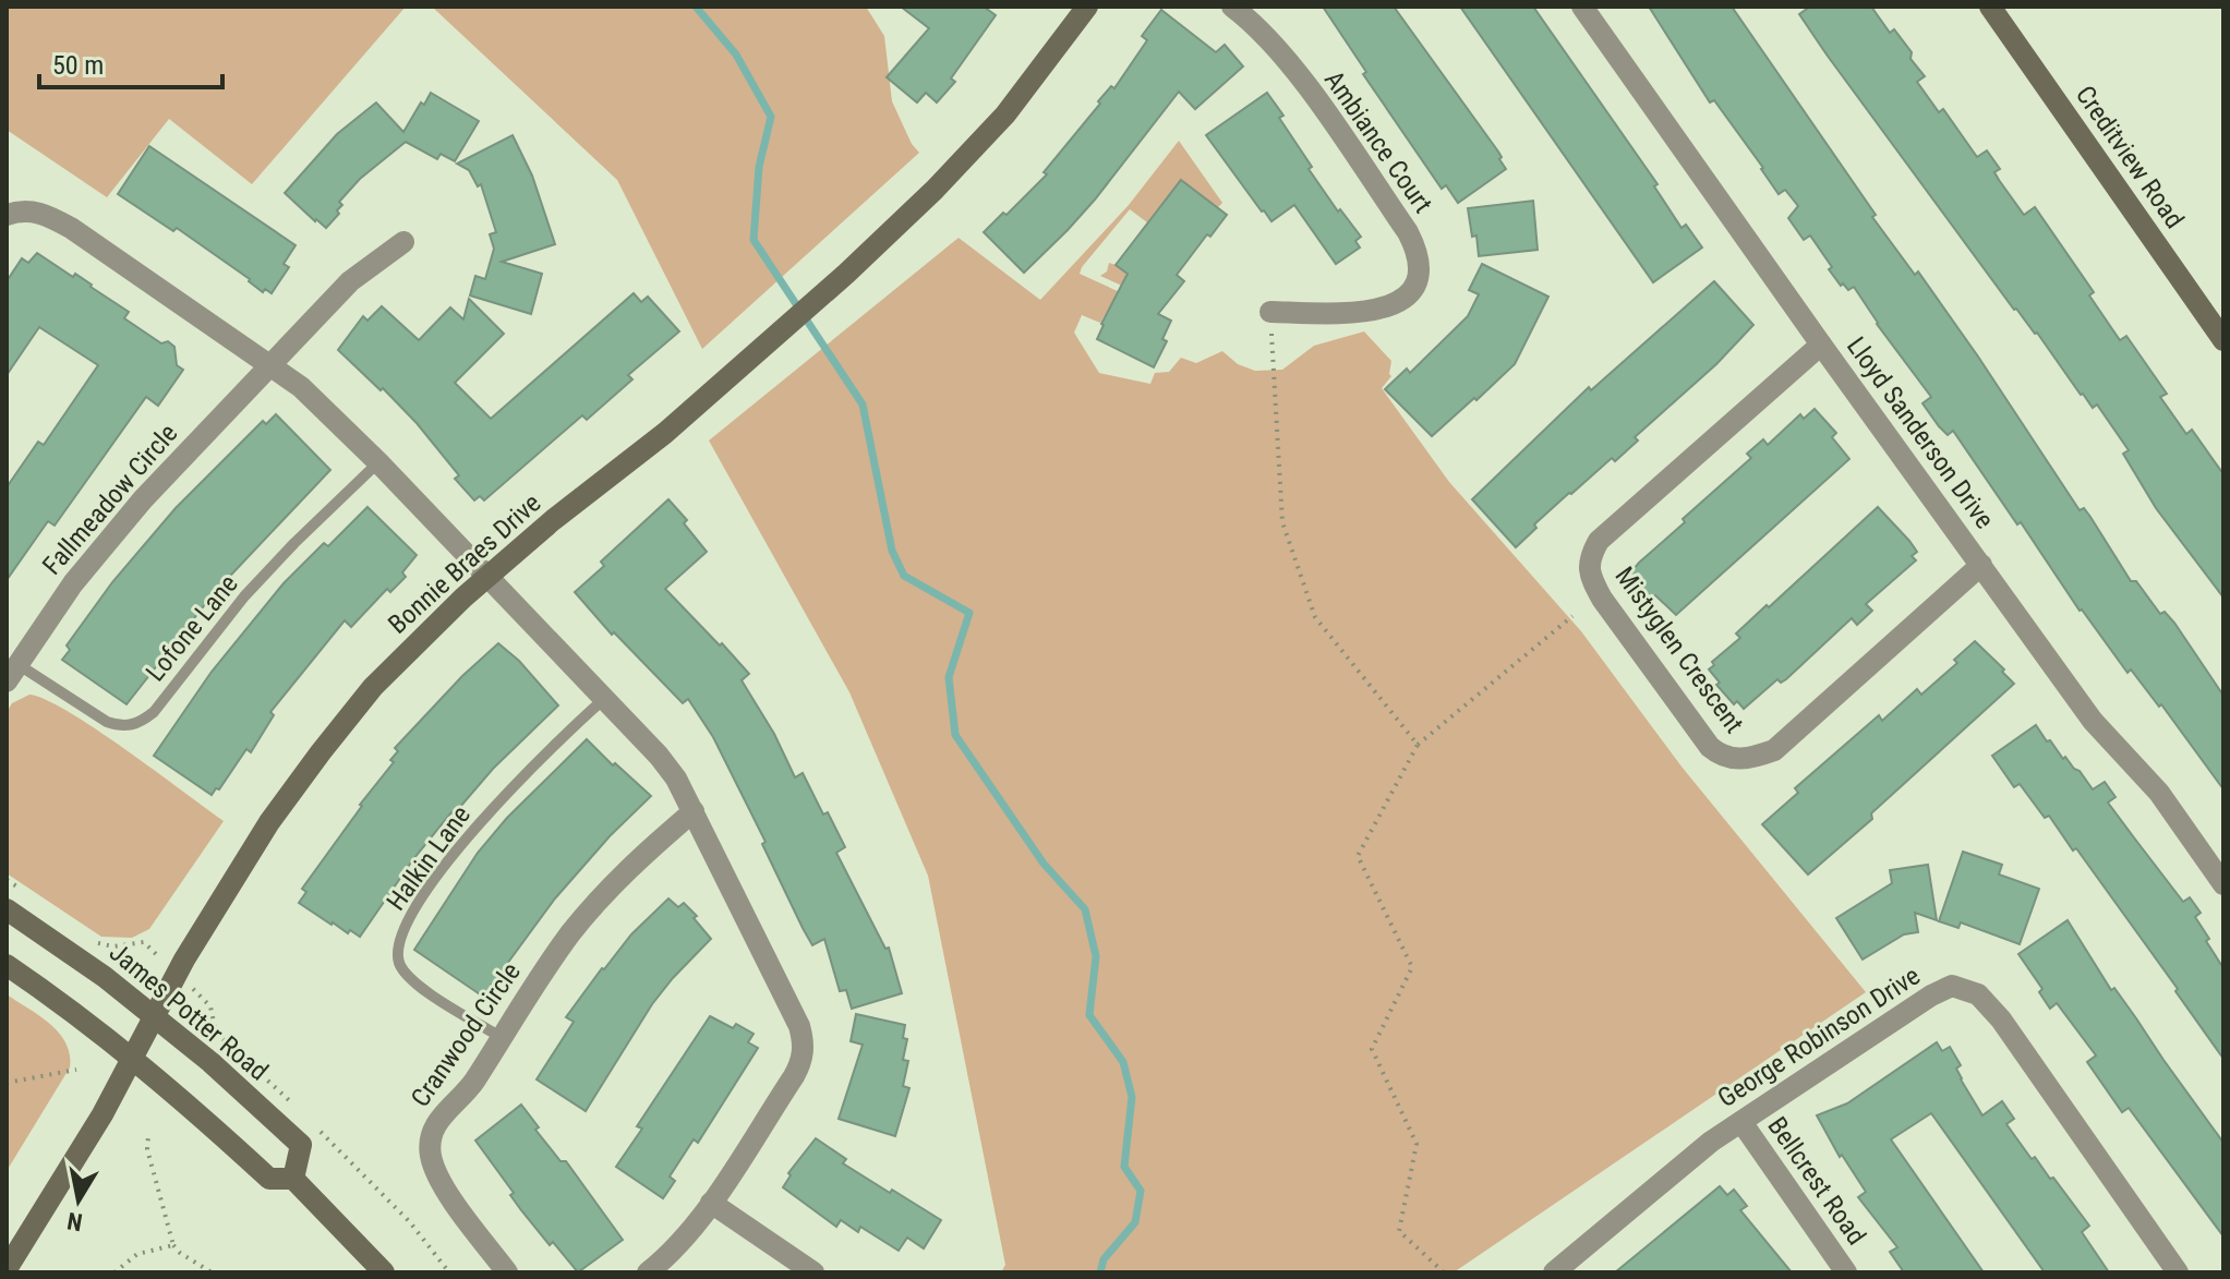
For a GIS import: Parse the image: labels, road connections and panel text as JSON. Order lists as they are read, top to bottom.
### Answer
{
  "streets": {
    "street": [
      "Ambiance Court",
      "Creditview Road",
      "Lloyd Sanderson Drive",
      "Fallmeadow Circle",
      "Bonnie Braes Drive",
      "Mistyglen Crescent",
      "James Potter Road",
      "Cranwood Circle",
      "George Robinson Drive",
      "Bellcrest Road"
    ],
    "lane": ["Lofone Lane", "Halkin Lane"]
  },
  "crossings": [
    ["Lloyd Sanderson Drive", "Mistyglen Crescent"],
    ["Fallmeadow Circle", "Lofone Lane"],
    ["Bonnie Braes Drive", "James Potter Road"],
    ["Halkin Lane", "Cranwood Circle"],
    ["George Robinson Drive", "Bellcrest Road"]
  ],
  "scale_bar": "50 m",
  "north": "bottom"
}
